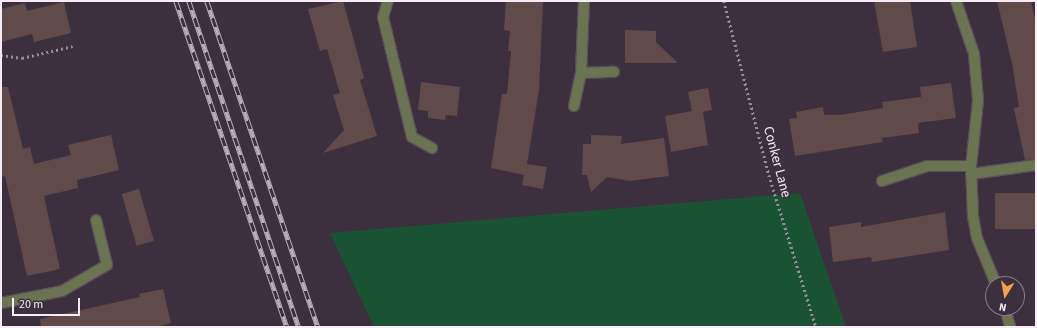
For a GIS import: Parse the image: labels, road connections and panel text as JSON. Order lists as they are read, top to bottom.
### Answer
{
  "streets": {
    "path": ["Conker Lane"]
  },
  "scale_bar": "20 m",
  "north": "bottom"
}
